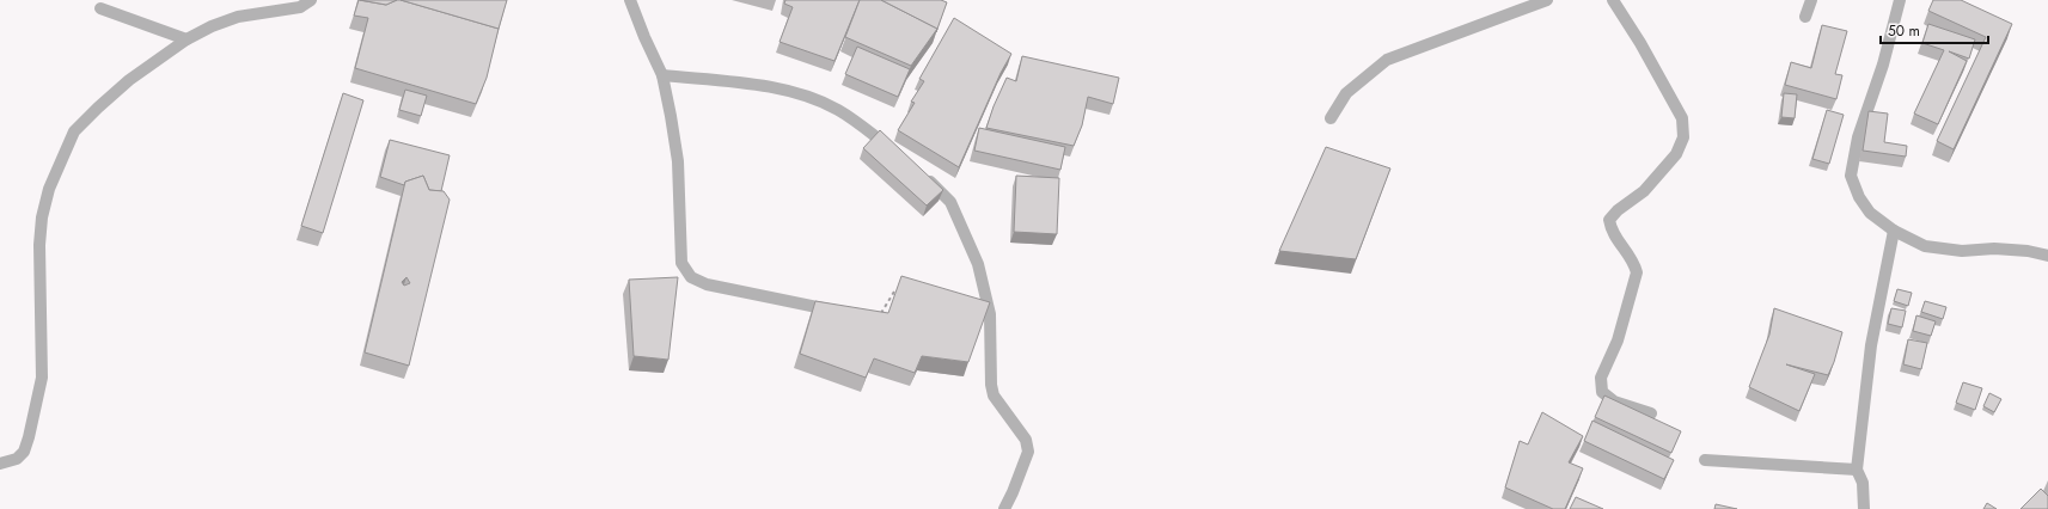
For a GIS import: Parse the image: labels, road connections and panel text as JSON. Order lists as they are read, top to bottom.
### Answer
{
  "scale_bar": "50 m"
}
